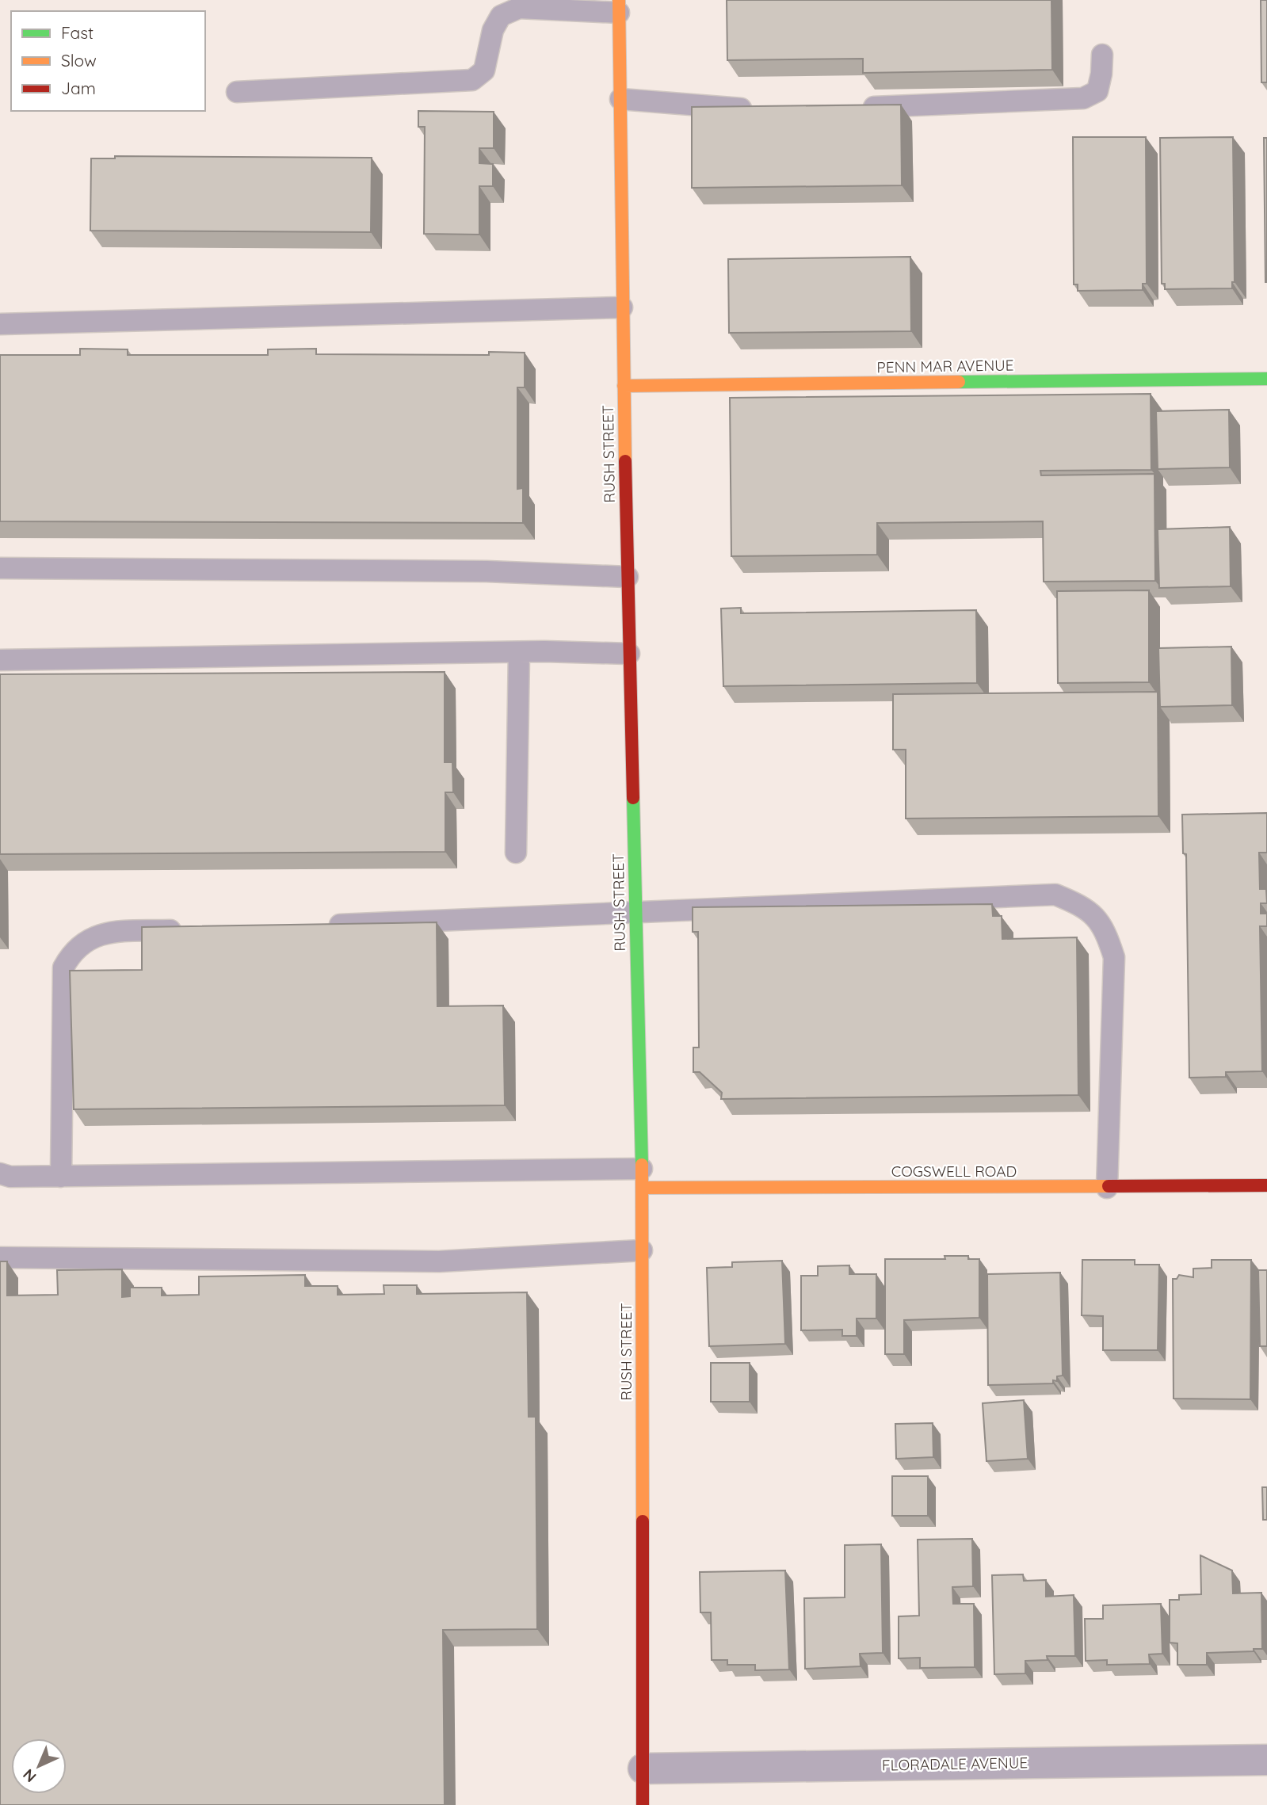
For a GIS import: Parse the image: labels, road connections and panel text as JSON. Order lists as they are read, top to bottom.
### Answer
{
  "streets": {
    "street": [
      "PENN MAR AVENUE",
      "RUSH STREET",
      "COGSWELL ROAD",
      "FLORADALE AVENUE"
    ]
  },
  "crossings": [
    ["PENN MAR AVENUE", "RUSH STREET"],
    ["RUSH STREET", "COGSWELL ROAD"],
    ["RUSH STREET", "FLORADALE AVENUE"]
  ],
  "legend": ["Fast", "Slow", "Jam"],
  "north": "bottom left"
}
